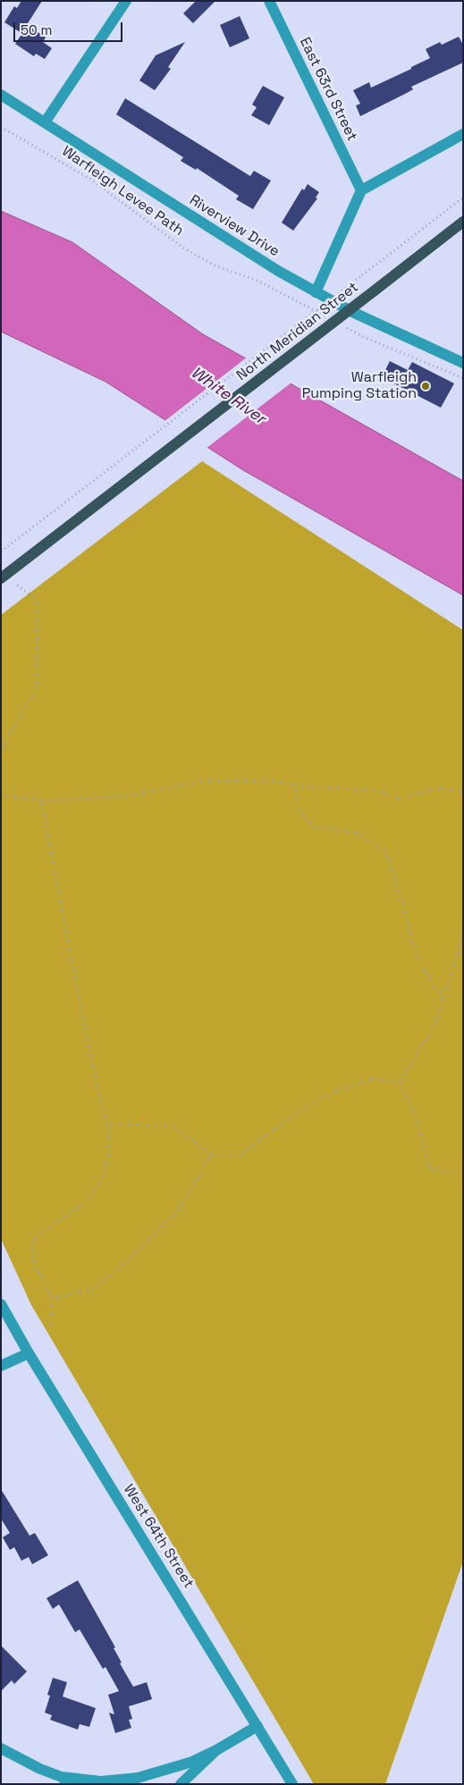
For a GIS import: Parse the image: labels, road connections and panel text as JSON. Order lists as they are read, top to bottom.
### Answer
{
  "streets": {
    "main road": ["North Meridian Street"],
    "street": ["East 63rd Street", "Riverview Drive", "West 64th Street"],
    "path": ["Warfleigh Levee Path"]
  },
  "crossings": [
    ["East 63rd Street", "North Meridian Street"],
    ["Riverview Drive", "North Meridian Street"]
  ],
  "water": ["White River"],
  "places": ["Warfleigh Pumping Station"],
  "scale_bar": "50 m"
}
